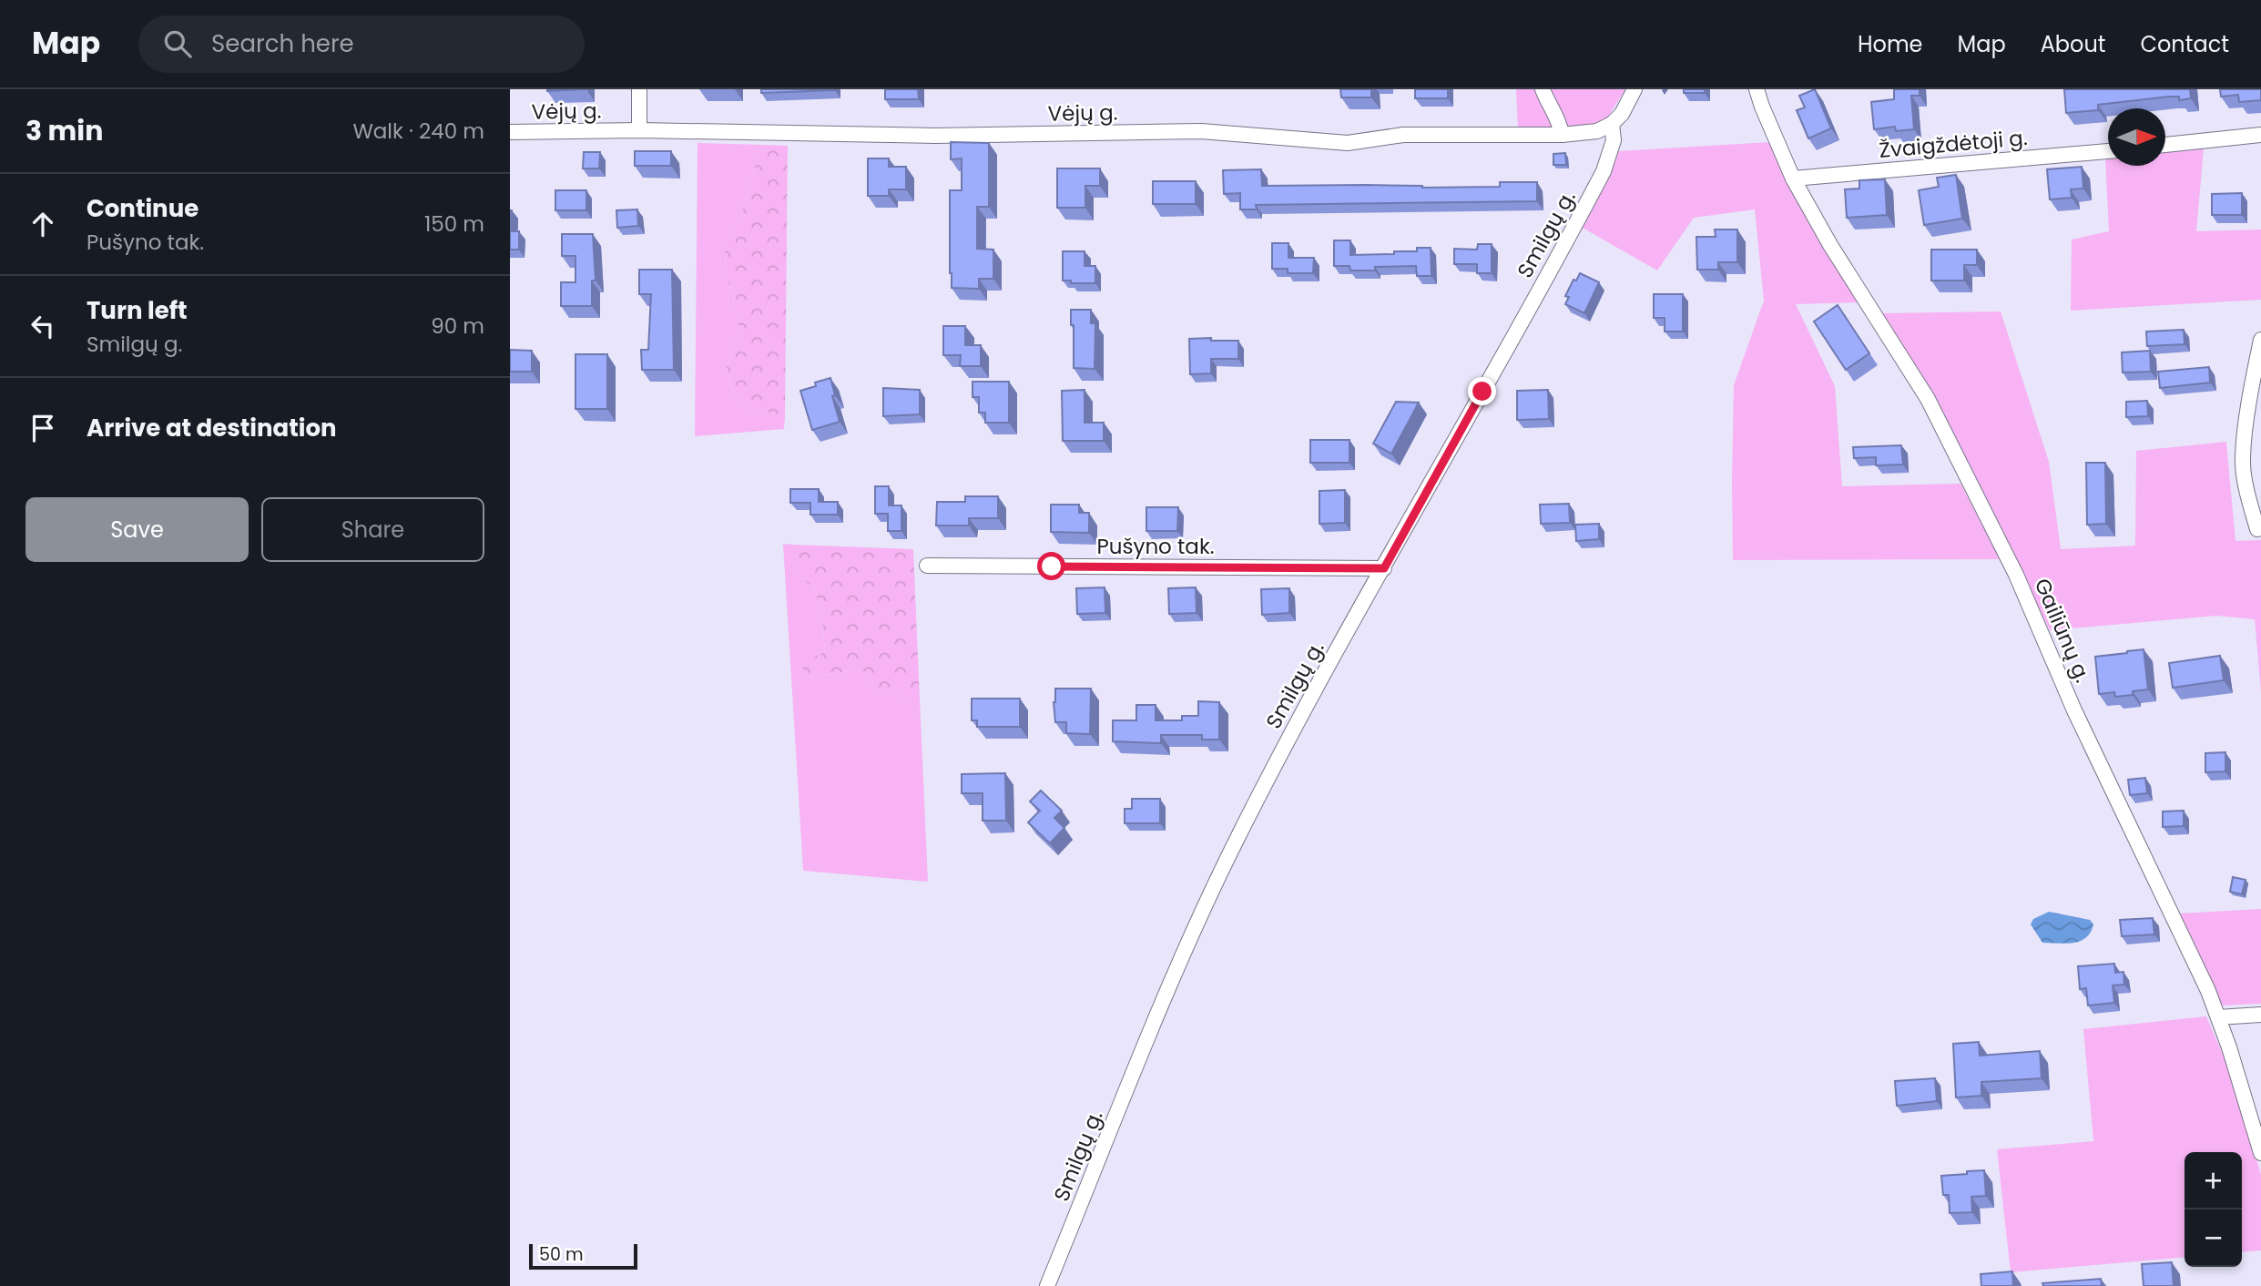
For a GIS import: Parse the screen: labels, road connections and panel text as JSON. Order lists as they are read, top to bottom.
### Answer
{
  "streets": {
    "street": [
      "Vėjų g.",
      "Žvaigždėtoji g.",
      "Smilgų g.",
      "Pušyno tak.",
      "Gailiūnų g."
    ]
  },
  "crossings": [
    ["Vėjų g.", "Smilgų g."],
    ["Žvaigždėtoji g.", "Gailiūnų g."],
    ["Smilgų g.", "Pušyno tak."]
  ],
  "scale_bar": "50 m",
  "north": "right",
  "page": {
    "header": "Map",
    "search": "Search here",
    "nav": [
      "Home",
      "Map",
      "About",
      "Contact"
    ],
    "heading": ["3 min", "Walk · 240 m"],
    "list": [
      ["Continue", "Pušyno tak.", "150 m"],
      ["Turn left", "Smilgų g.", "90 m"],
      "Arrive at destination"
    ],
    "buttons": ["Save", "Share"],
    "map_buttons": ["+", "−"],
    "scale": "50 m"
  }
}
